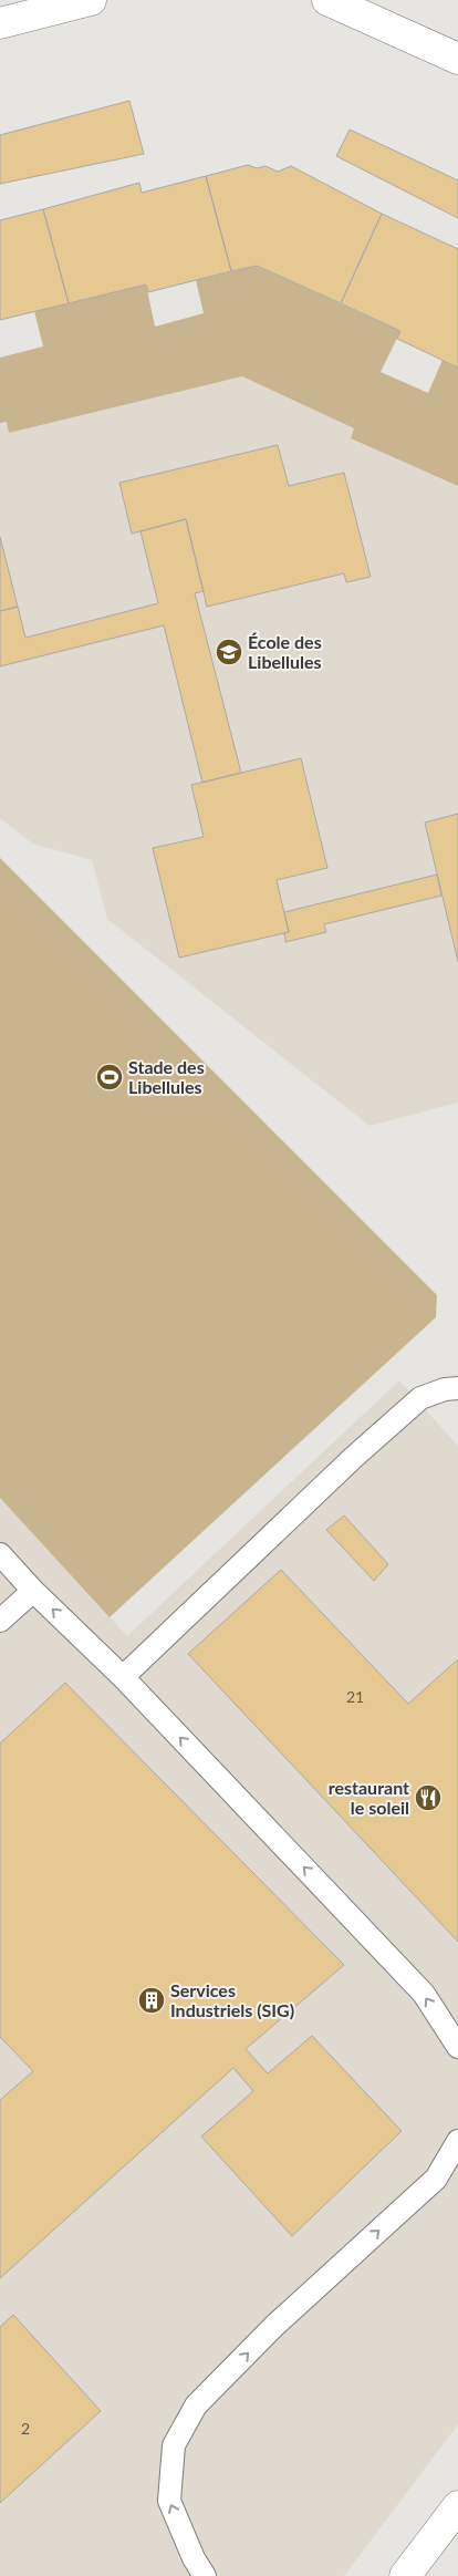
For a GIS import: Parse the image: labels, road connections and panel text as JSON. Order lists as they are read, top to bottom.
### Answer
{
  "places": {
    "school or university": ["École des Libellules"],
    "sports": ["Stade des Libellules"],
    "restaurant": ["restaurant le soleil"],
    "building": ["Services Industriels (SIG)"]
  },
  "house_numbers": ["21", "2"]
}
